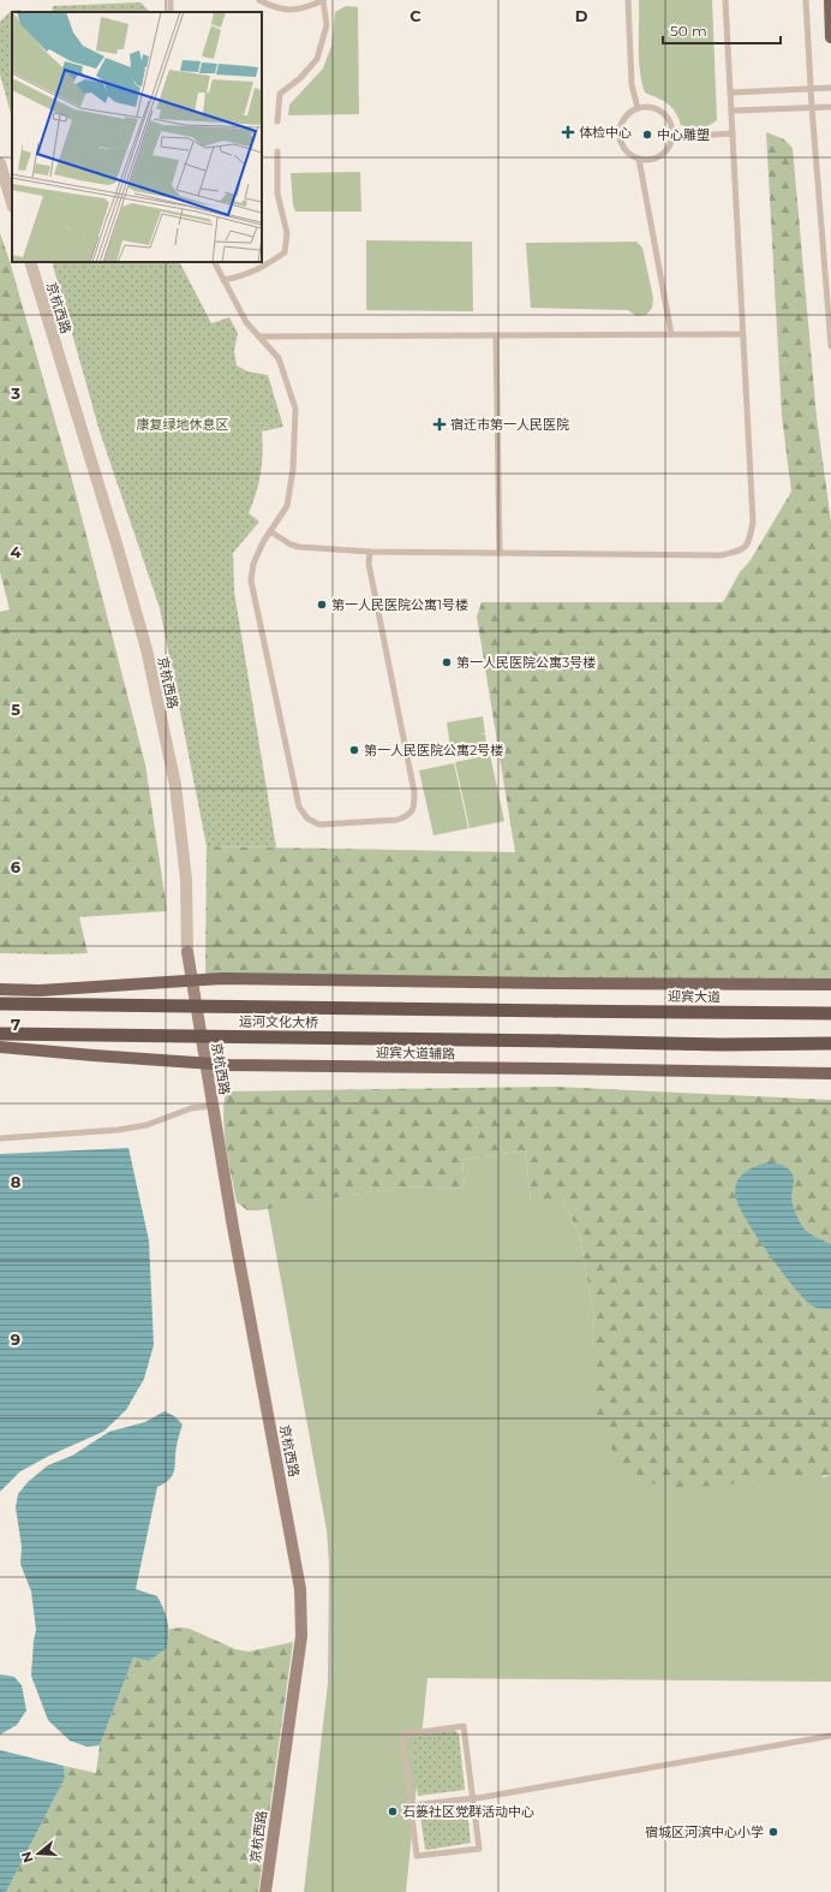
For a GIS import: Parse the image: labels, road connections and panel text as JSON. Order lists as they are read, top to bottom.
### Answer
{
  "streets": {
    "highway": ["迎宾大道", "运河文化大桥"],
    "main road": ["京杭西路", "迎宾大道辅路"]
  },
  "crossings": [
    ["迎宾大道", "运河文化大桥"]
  ],
  "parks": ["康复绿地休息区"],
  "places": {
    "health": ["体检中心", "宿迁市第一人民医院"],
    "other": [
      "中心雕塑",
      "第一人民医院公寓1号楼",
      "第一人民医院公寓3号楼",
      "第一人民医院公寓2号楼",
      "石篓社区党群活动中心",
      "宿城区河滨中心小学"
    ]
  },
  "scale_bar": "50 m",
  "north": "left",
  "grid": {
    "columns": ["C", "D"],
    "rows": [
      "3",
      "4",
      "5",
      "6",
      "7",
      "8",
      "9"
    ]
  }
}
